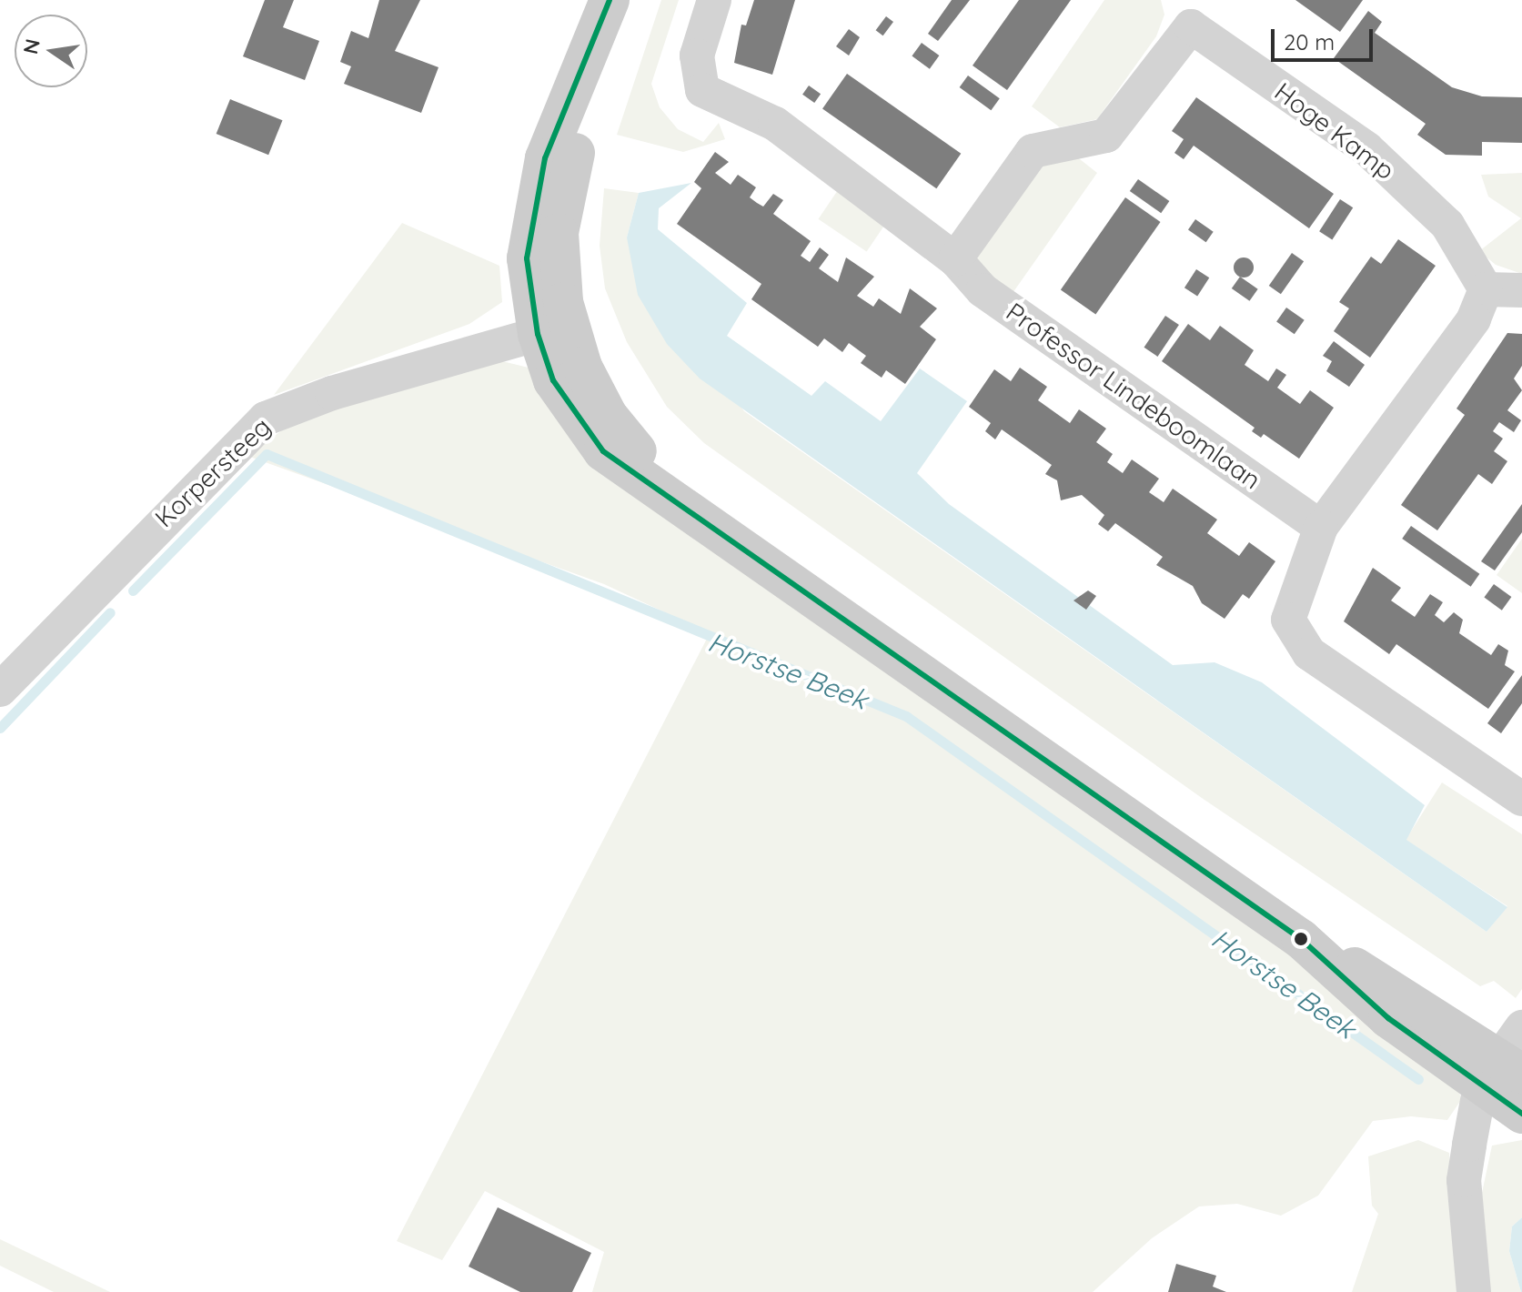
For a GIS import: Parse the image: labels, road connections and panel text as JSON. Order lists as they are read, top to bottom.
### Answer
{
  "streets": {
    "street": ["Hoge Kamp", "Professor Lindeboomlaan", "Korpersteeg"]
  },
  "crossings": [
    ["Hoge Kamp", "Professor Lindeboomlaan"]
  ],
  "water": ["Horstse Beek"],
  "scale_bar": "20 m",
  "north": "left"
}
